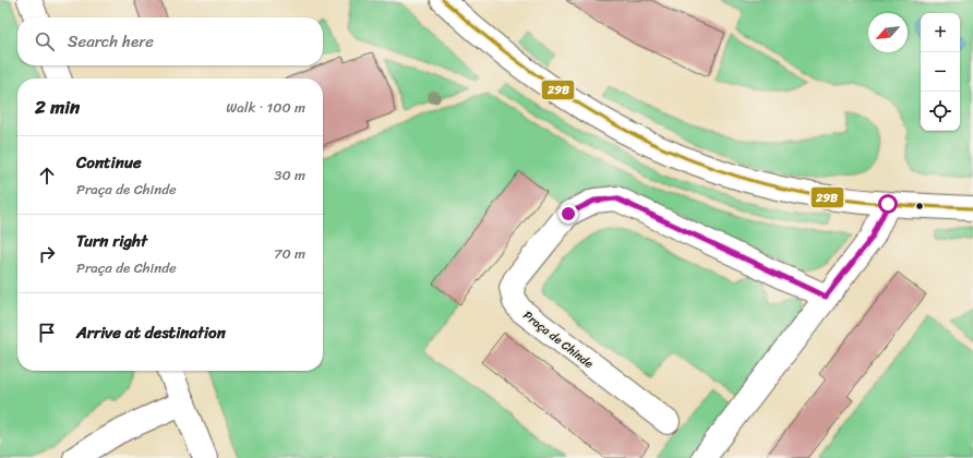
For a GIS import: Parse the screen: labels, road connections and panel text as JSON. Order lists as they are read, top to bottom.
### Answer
{
  "streets": {
    "street": ["Praça de Chinde"]
  },
  "lines": ["transit line 29B"],
  "north": "bottom left",
  "page": {
    "map_buttons": ["+", "−"],
    "search": "Search here",
    "heading": ["2 min", "Walk · 100 m"],
    "list": [
      ["Continue", "Praça de Chinde", "30 m"],
      ["Turn right", "Praça de Chinde", "70 m"],
      "Arrive at destination"
    ]
  }
}
